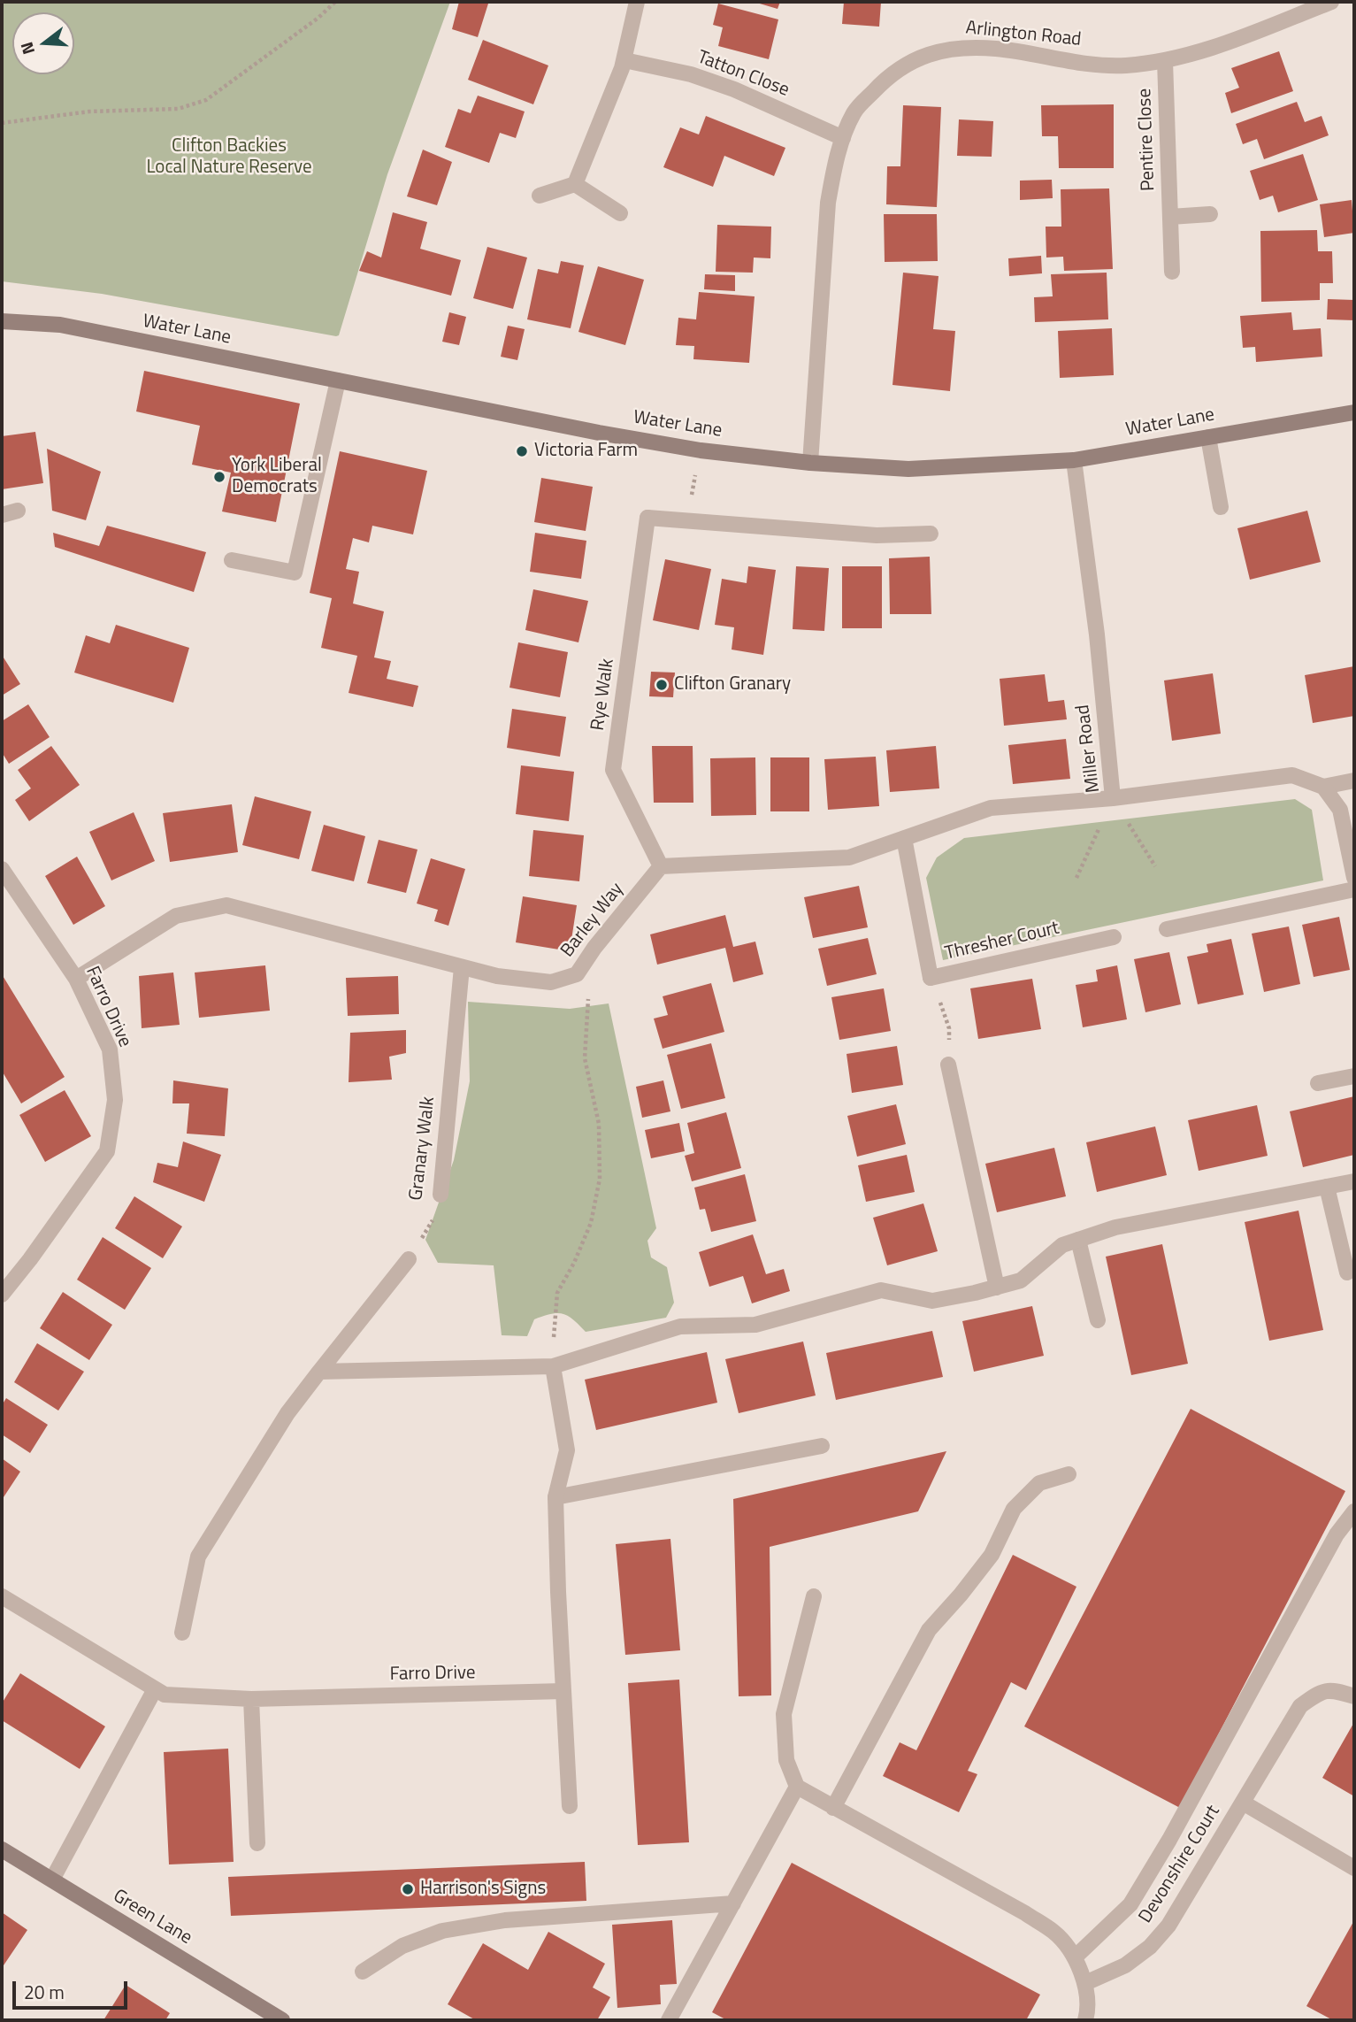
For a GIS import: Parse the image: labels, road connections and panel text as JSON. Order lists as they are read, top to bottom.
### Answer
{
  "streets": {
    "street": [
      "Arlington Road",
      "Tatton Close",
      "Pentire Close",
      "Water Lane",
      "Rye Walk",
      "Miller Road",
      "Barley Way",
      "Thresher Court",
      "Farro Drive",
      "Granary Walk",
      "Devonshire Court",
      "Green Lane"
    ]
  },
  "crossings": [
    ["Arlington Road", "Tatton Close"],
    ["Arlington Road", "Pentire Close"],
    ["Arlington Road", "Water Lane"],
    ["Water Lane", "Miller Road"],
    ["Rye Walk", "Barley Way"],
    ["Barley Way", "Farro Drive"],
    ["Barley Way", "Granary Walk"]
  ],
  "parks": ["Clifton Backies Local Nature Reserve"],
  "places": [
    "Victoria Farm",
    "York Liberal Democrats",
    "Clifton Granary",
    "Harrison's Signs"
  ],
  "scale_bar": "20 m",
  "north": "left"
}
